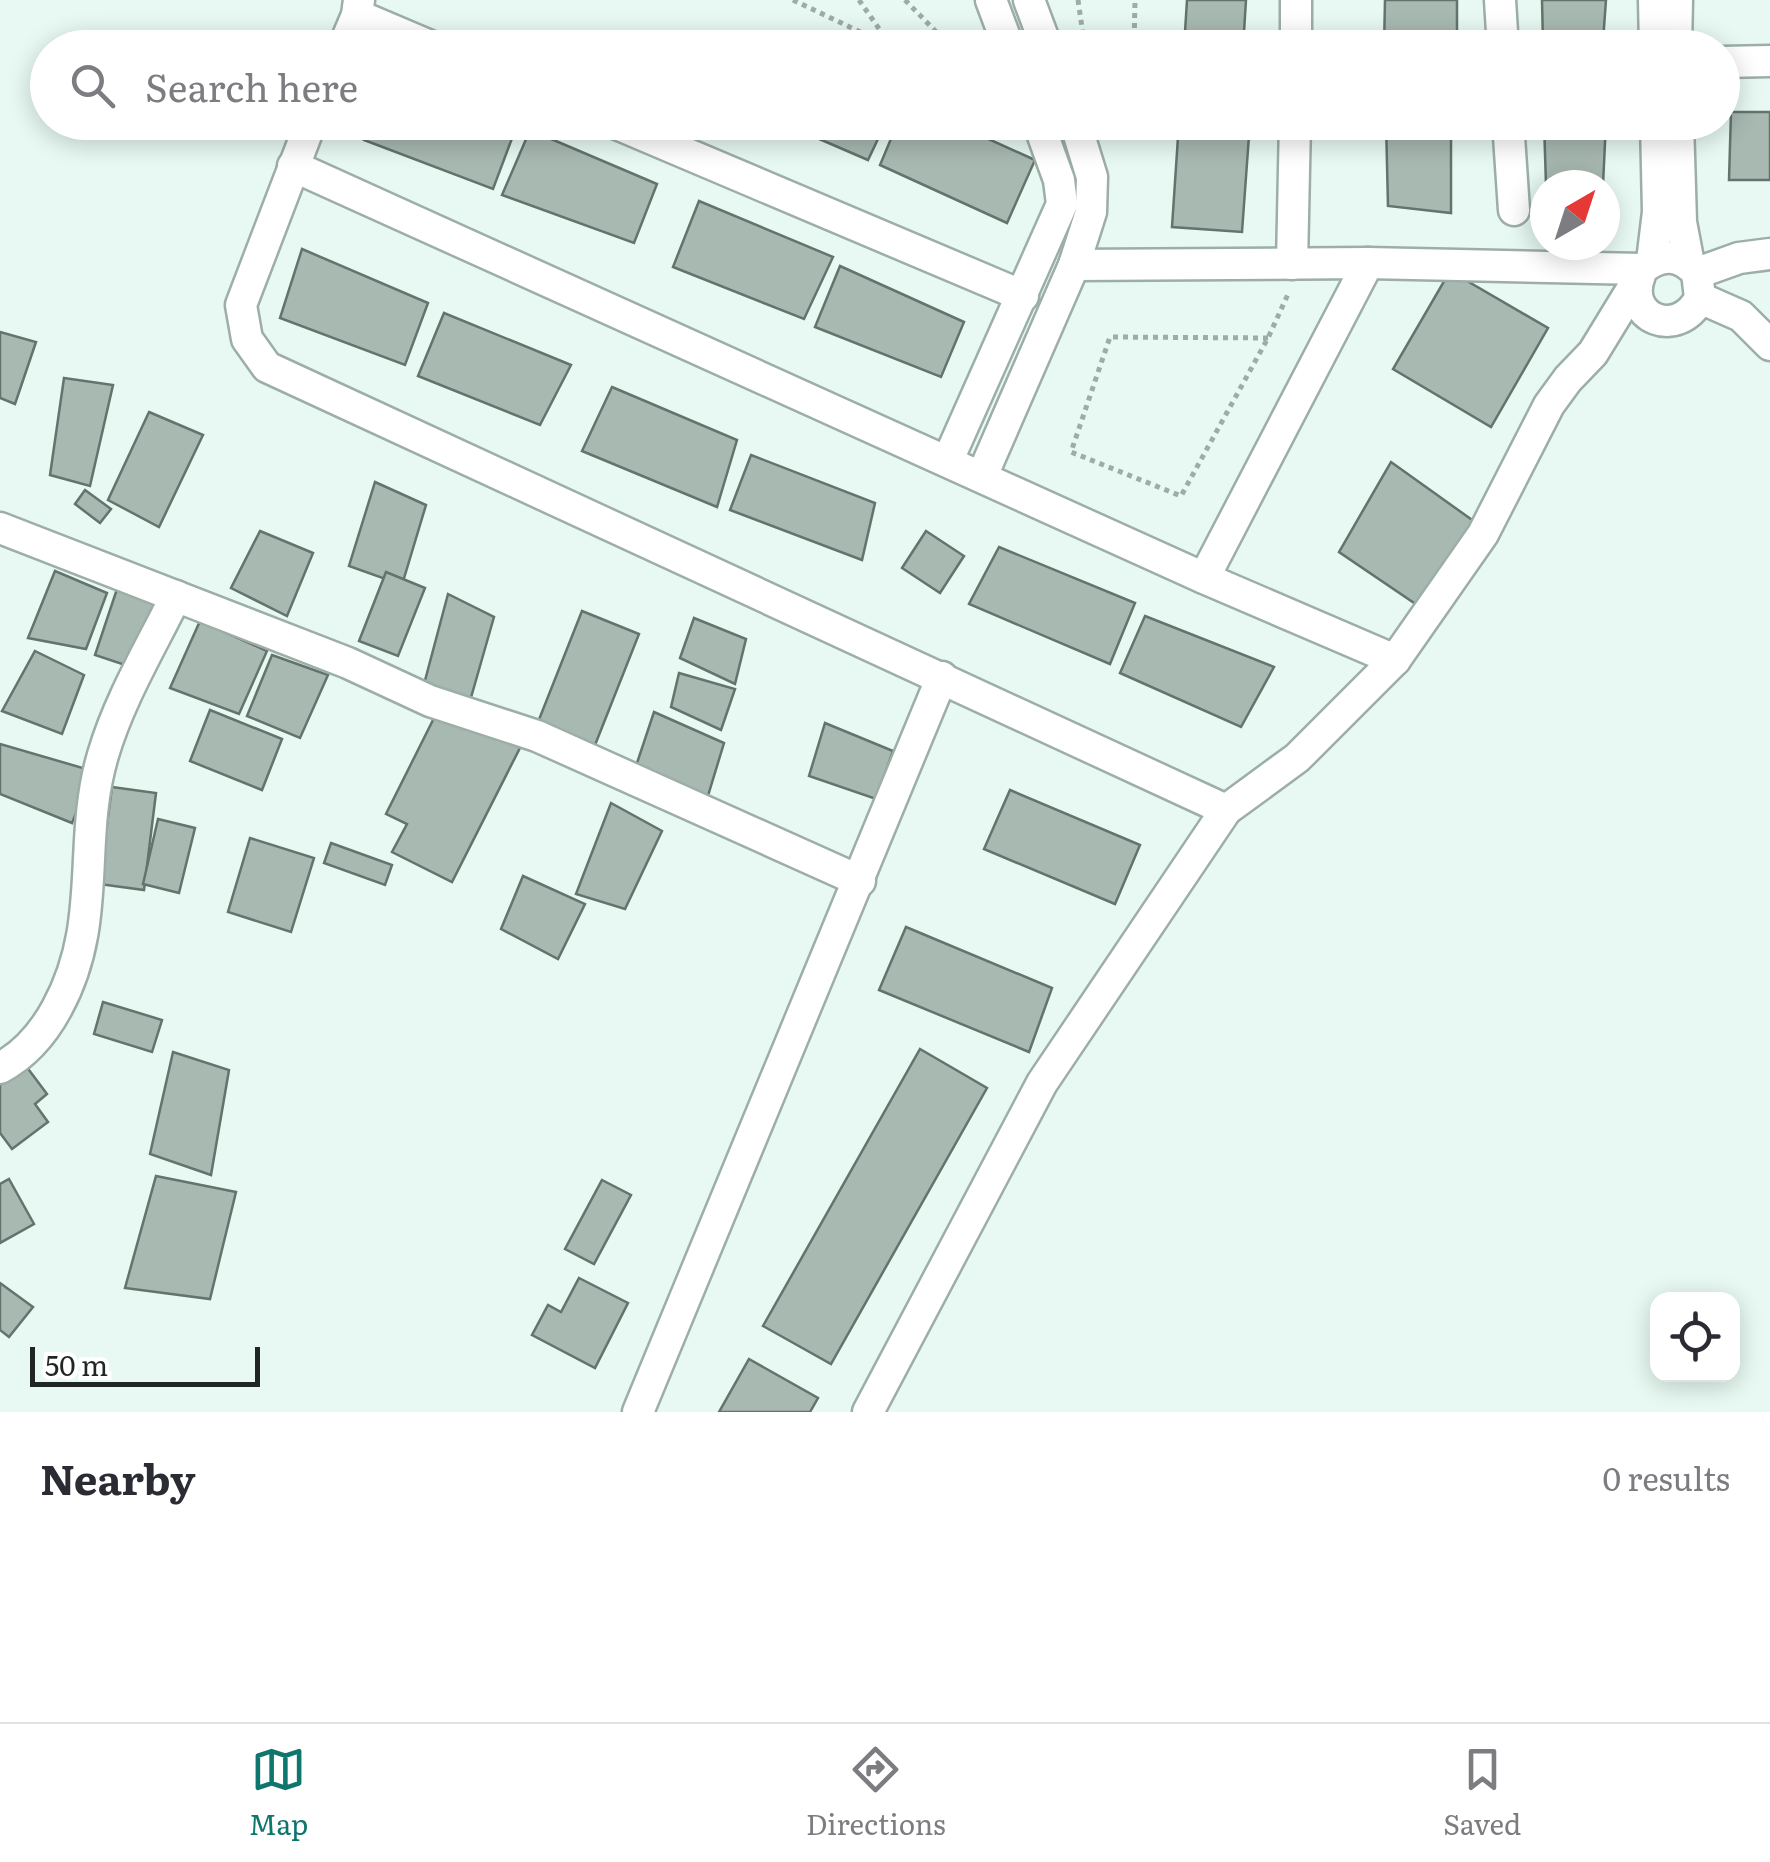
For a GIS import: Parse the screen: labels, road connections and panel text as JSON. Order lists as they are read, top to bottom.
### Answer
{
  "scale_bar": "50 m",
  "north": "top right",
  "page": {
    "search": "Search here",
    "scale": "50 m",
    "heading": ["Nearby", "0 results"],
    "nav": ["Map", "Directions", "Saved"]
  }
}
